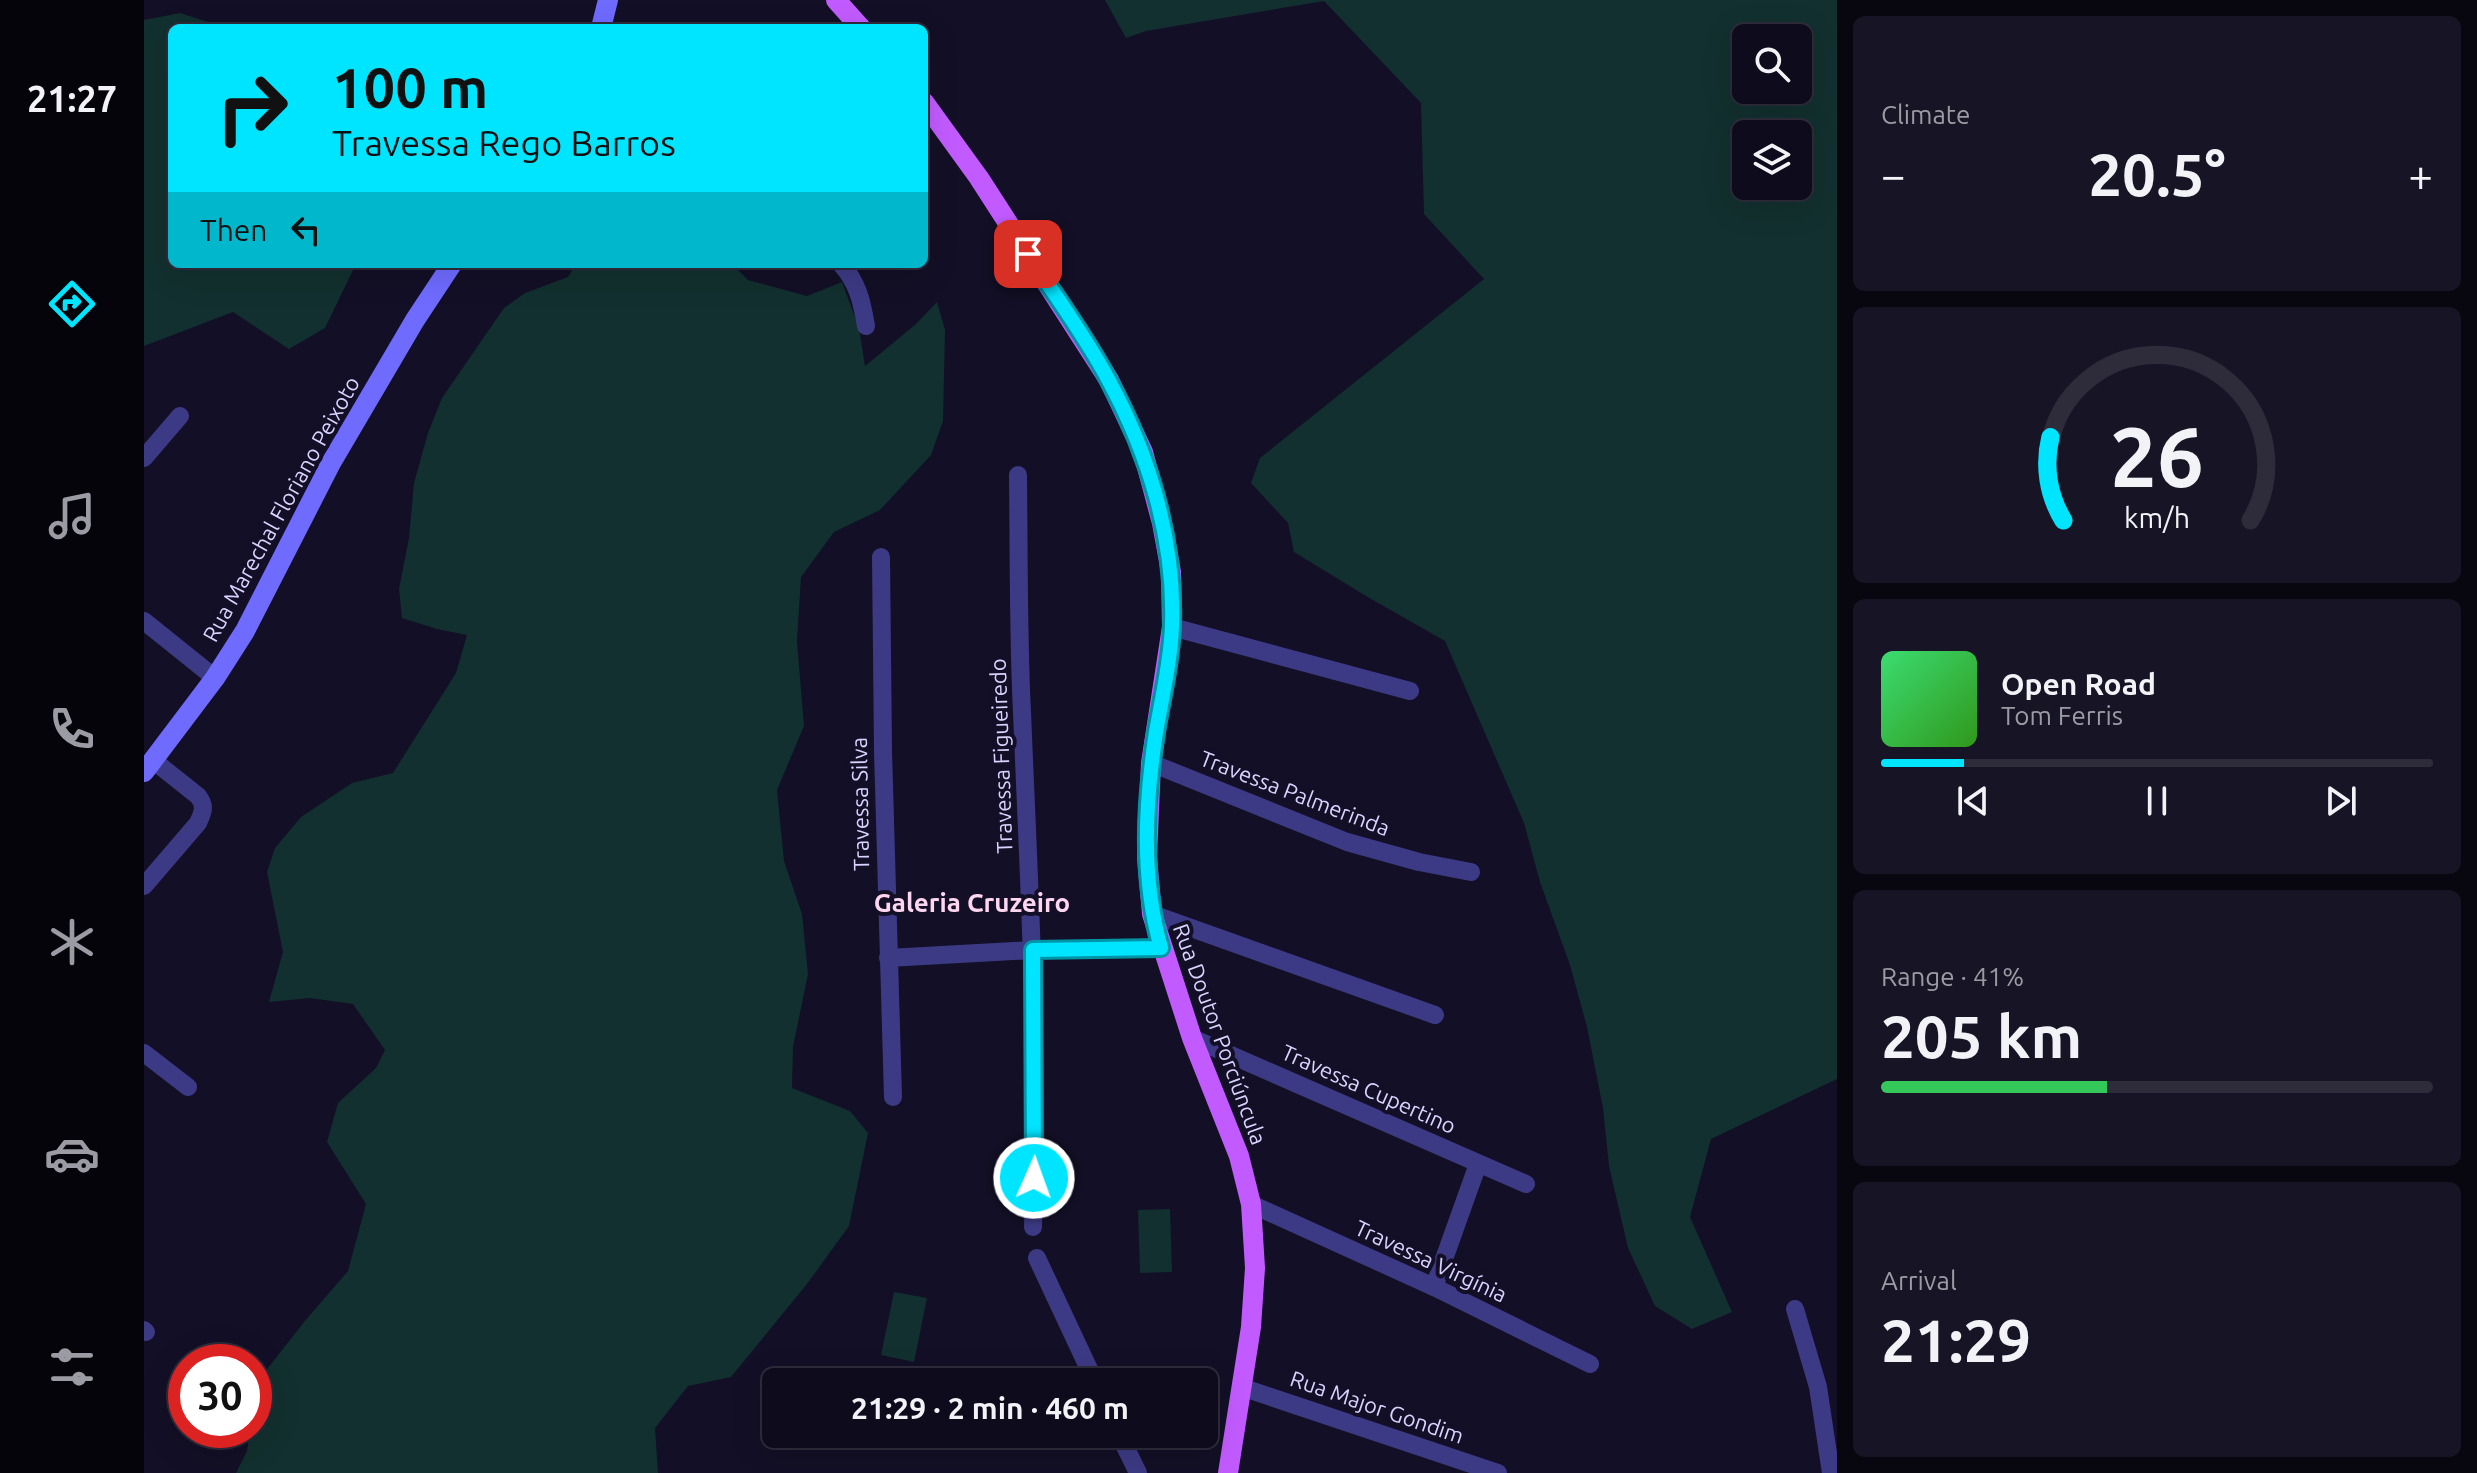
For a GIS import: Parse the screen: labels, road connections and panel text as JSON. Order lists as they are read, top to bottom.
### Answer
{
  "streets": {
    "main road": ["Rua Marechal Floriano Peixoto", "Rua Doutor Porciúncula"],
    "street": [
      "Travessa Figueiredo",
      "Travessa Palmerinda",
      "Travessa Silva",
      "Travessa Cupertino",
      "Travessa Virgínia",
      "Rua Major Gondim"
    ]
  },
  "crossings": [
    ["Travessa Palmerinda", "Rua Doutor Porciúncula"],
    ["Rua Doutor Porciúncula", "Travessa Cupertino"],
    ["Rua Doutor Porciúncula", "Travessa Virgínia"],
    ["Rua Doutor Porciúncula", "Rua Major Gondim"]
  ],
  "districts": ["Galeria Cruzeiro"],
  "page": {
    "tabs": "21:27",
    "tile": [
      "Climate",
      ["Range · 41%", "205 km"],
      ["Arrival", "21:29"]
    ],
    "turn": ["100 m", "Travessa Rego Barros"],
    "heat": ["−", "20.5°", "+"],
    "then": "Then",
    "song": ["Open Road", "Tom Ferris"],
    "limit": "30",
    "trip": "21:29 · 2 min · 460 m",
    "gauge": ["26", "km/h"]
  }
}
